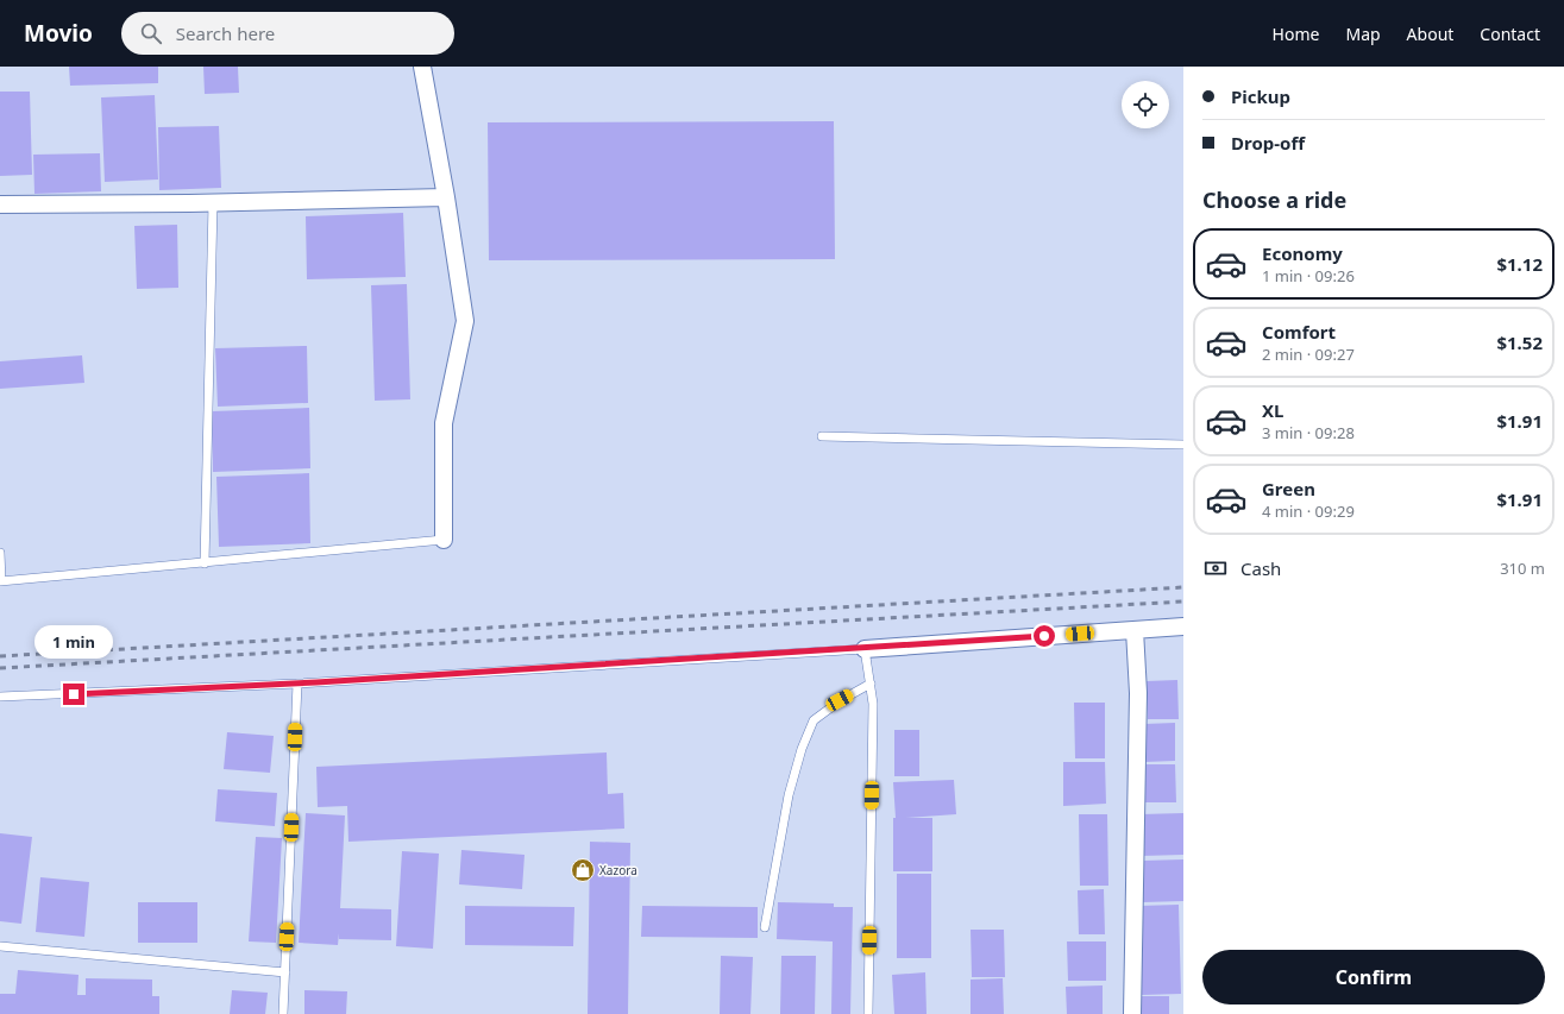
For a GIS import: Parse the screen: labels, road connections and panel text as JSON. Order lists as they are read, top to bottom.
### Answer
{
  "places": {
    "shop": ["Xazora"]
  },
  "page": {
    "header": "Movio",
    "search": "Search here",
    "nav": [
      "Home",
      "Map",
      "About",
      "Contact"
    ],
    "banner": ["Pickup", "Drop-off"],
    "heading": "Choose a ride",
    "list": [
      {
        "name": "Economy",
        "note": "1 min · 09:26",
        "value": "$1.12"
      },
      {
        "name": "Comfort",
        "note": "2 min · 09:27",
        "value": "$1.52"
      },
      {
        "name": "XL",
        "note": "3 min · 09:28",
        "value": "$1.91"
      },
      {
        "name": "Green",
        "note": "4 min · 09:29",
        "value": "$1.91"
      }
    ],
    "pay": ["Cash", "310 m"],
    "bubble": "1 min",
    "buttons": "Confirm"
  }
}
